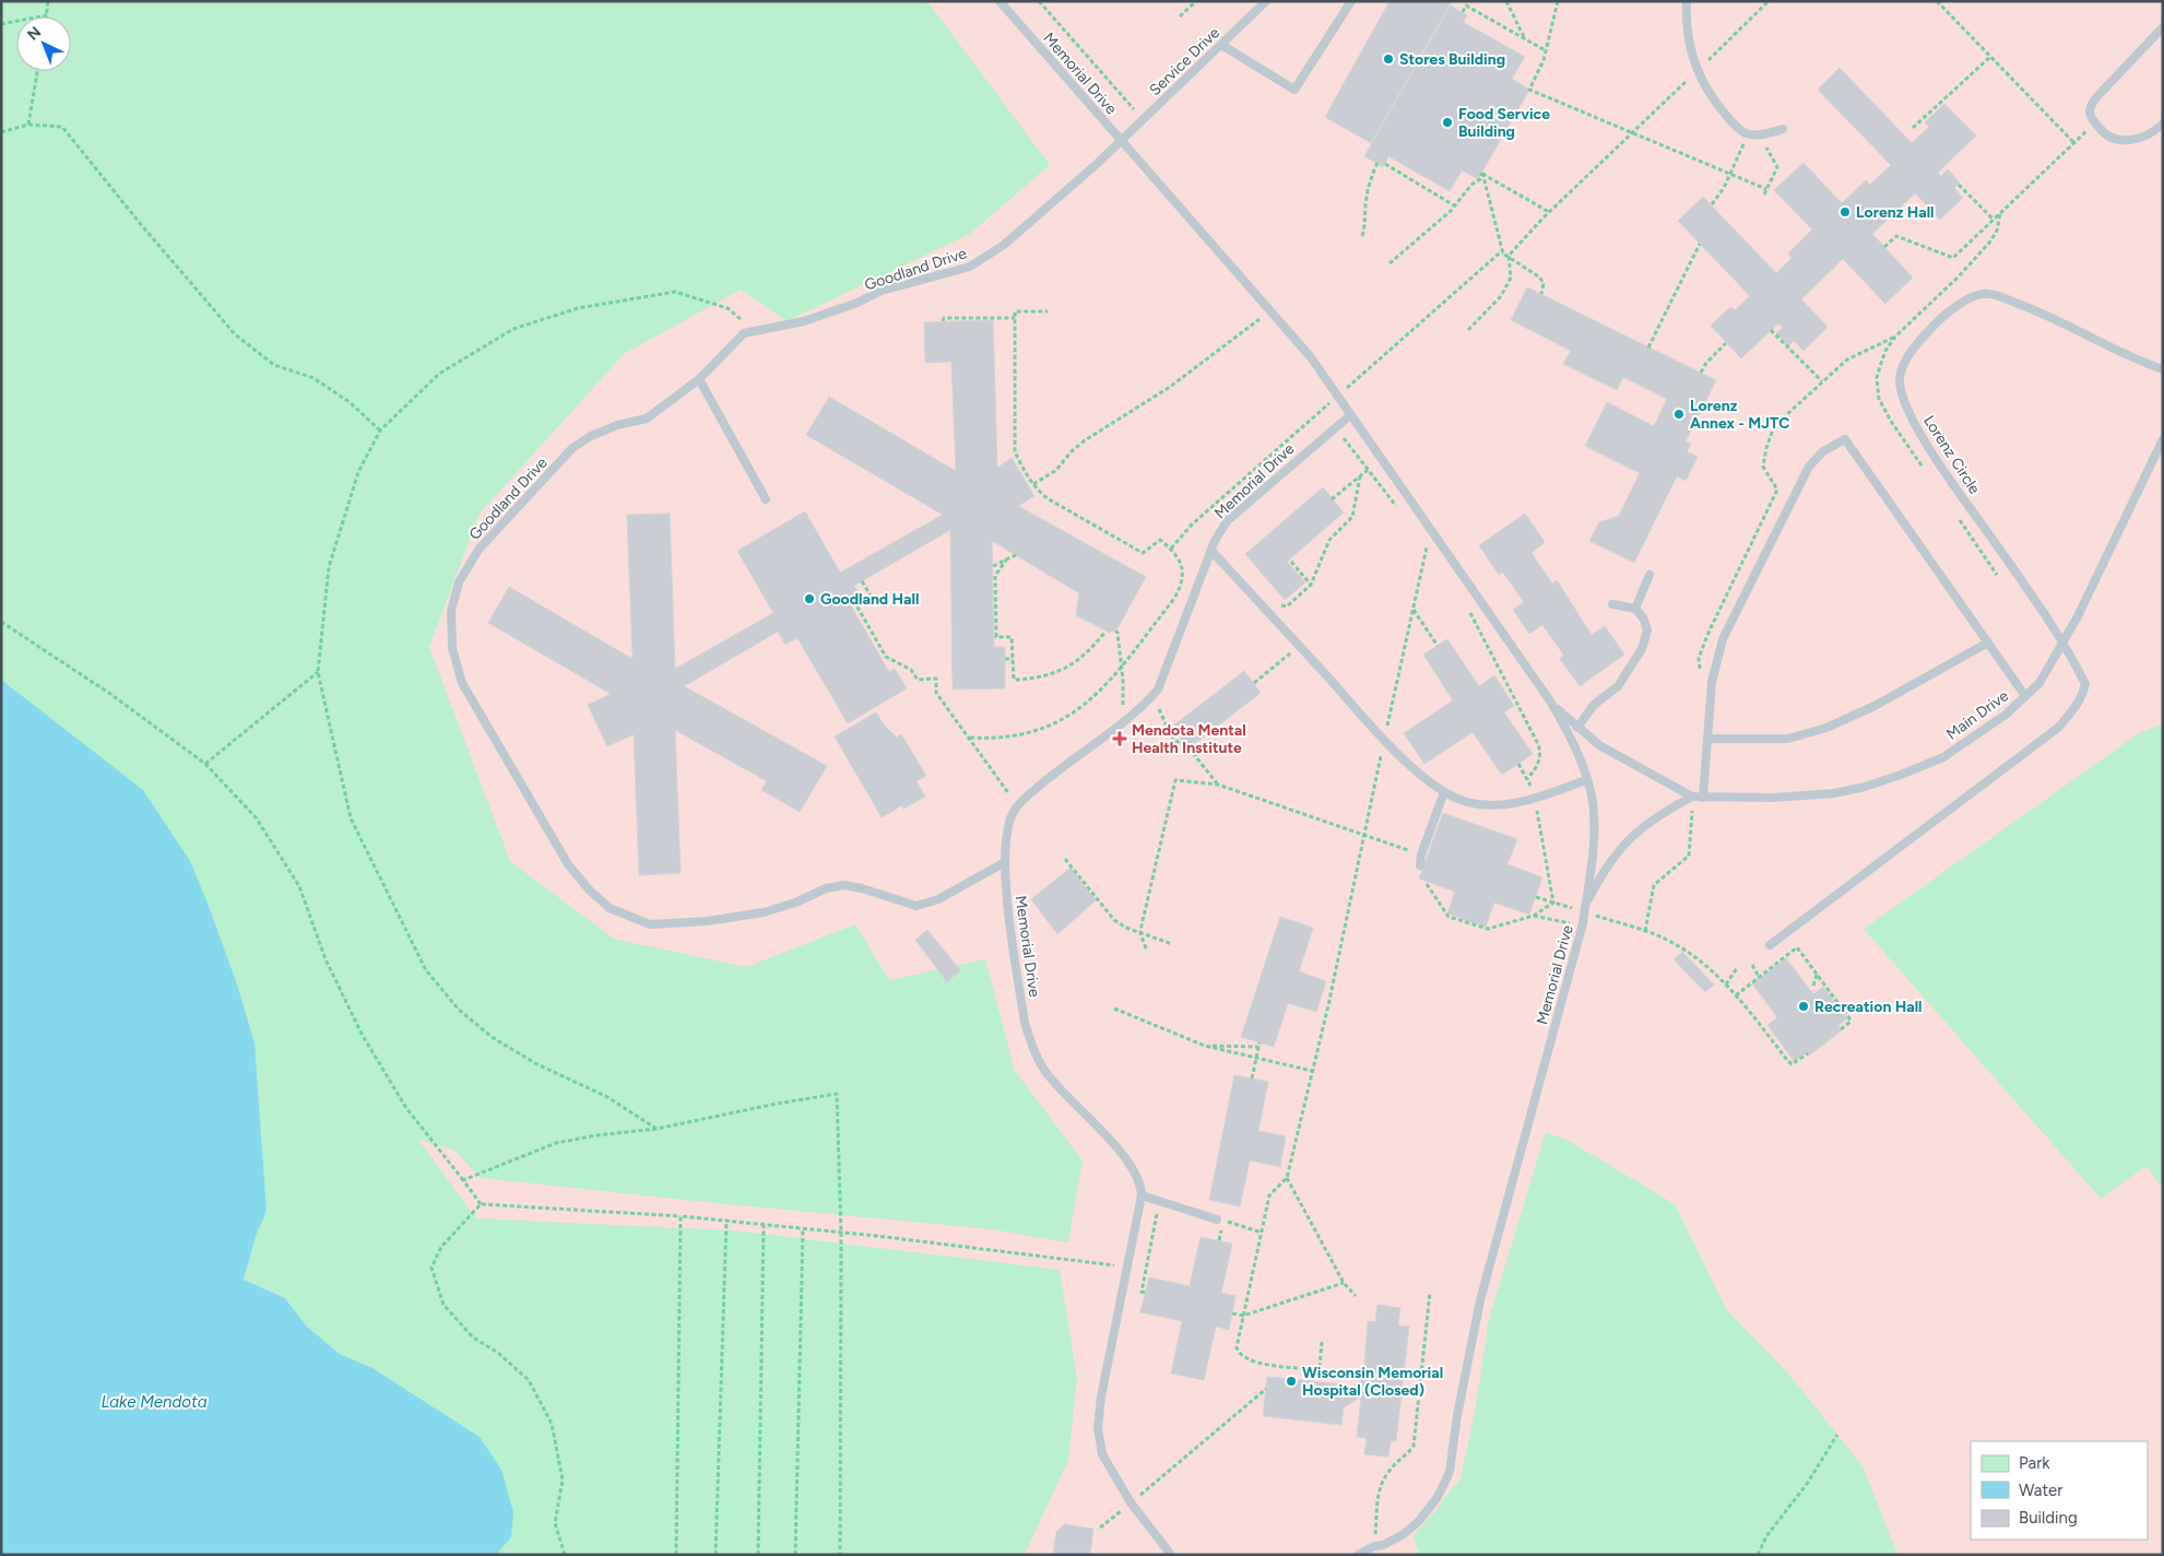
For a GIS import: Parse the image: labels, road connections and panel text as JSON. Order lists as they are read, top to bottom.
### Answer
{
  "streets": {
    "lane": [
      "Service Drive",
      "Memorial Drive",
      "Goodland Drive",
      "Lorenz Circle",
      "Main Drive"
    ]
  },
  "crossings": [
    ["Service Drive", "Memorial Drive"],
    ["Service Drive", "Goodland Drive"],
    ["Memorial Drive", "Goodland Drive"],
    ["Memorial Drive", "Main Drive"],
    ["Lorenz Circle", "Main Drive"]
  ],
  "water": ["Lake Mendota"],
  "places": {
    "other": [
      "Stores Building",
      "Food Service Building",
      "Lorenz Hall",
      "Lorenz Annex - MJTC",
      "Goodland Hall",
      "Recreation Hall",
      "Wisconsin Memorial Hospital (Closed)"
    ],
    "health": ["Mendota Mental Health Institute"]
  },
  "legend": ["Park", "Water", "Building"],
  "north": "top left"
}
